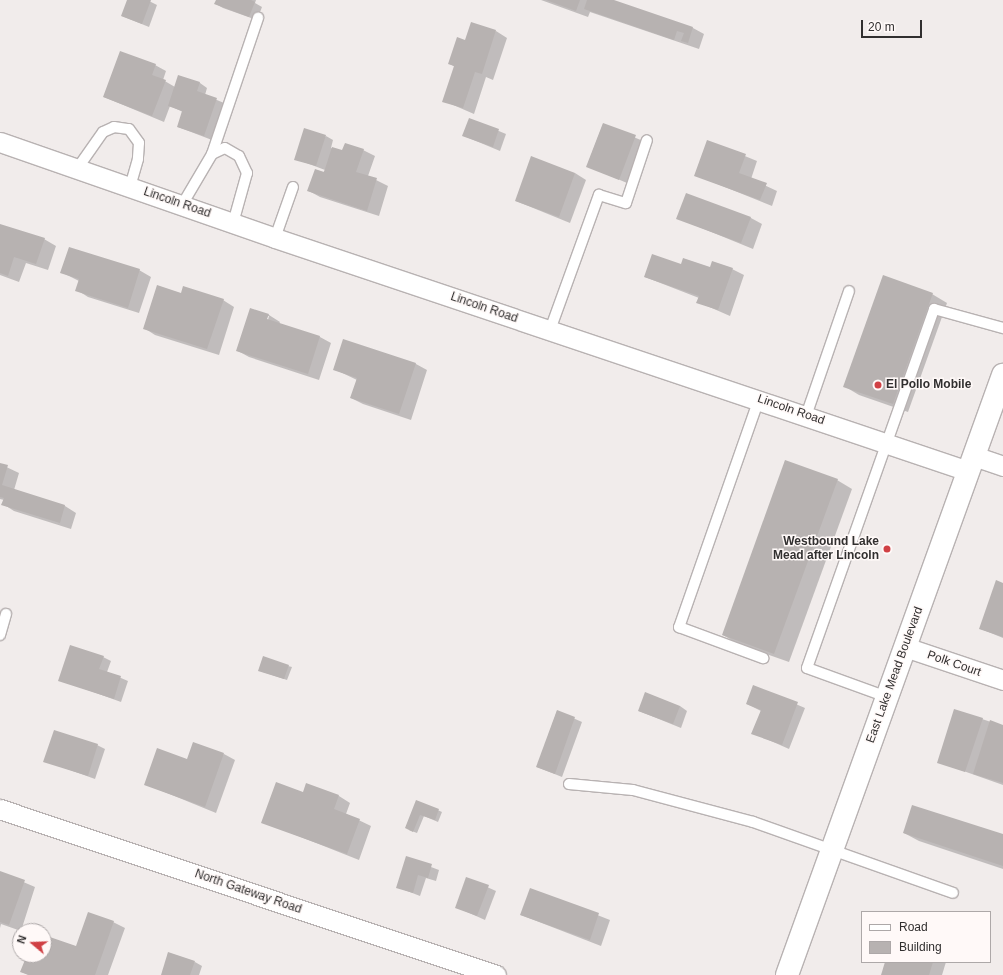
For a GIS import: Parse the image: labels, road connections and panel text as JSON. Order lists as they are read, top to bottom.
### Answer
{
  "streets": {
    "main road": ["East Lake Mead Boulevard"],
    "street": ["Lincoln Road", "Polk Court", "North Gateway Road"]
  },
  "crossings": [
    ["Lincoln Road", "East Lake Mead Boulevard"],
    ["Polk Court", "East Lake Mead Boulevard"]
  ],
  "places": ["El Pollo Mobile", "Westbound Lake Mead after Lincoln"],
  "legend": ["Road", "Building"],
  "scale_bar": "20 m",
  "north": "left"
}
